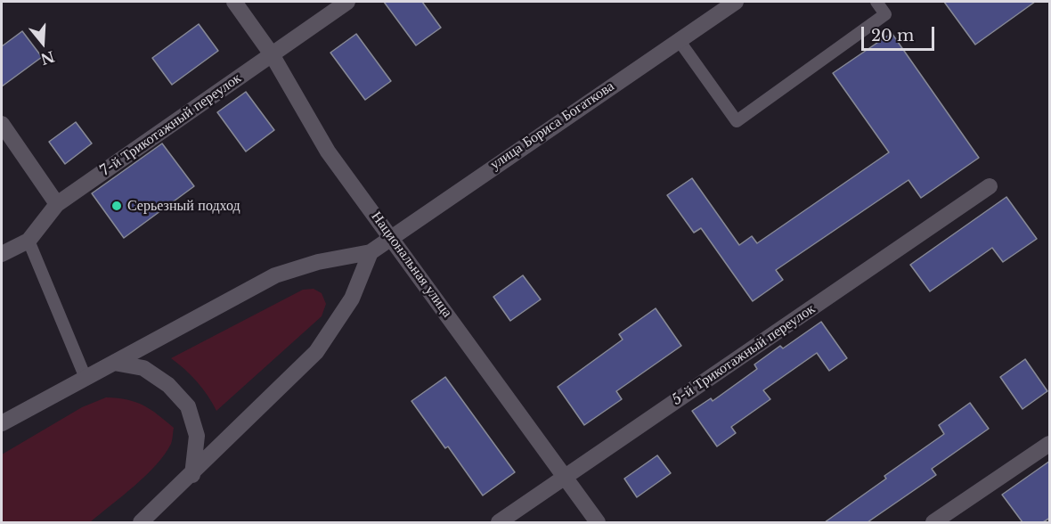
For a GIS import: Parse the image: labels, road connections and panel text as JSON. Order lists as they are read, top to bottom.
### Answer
{
  "streets": {
    "street": [
      "7-й Трикотажный переулок",
      "улица Бориса Богаткова",
      "Национальная улица",
      "5-й Трикотажный переулок"
    ]
  },
  "crossings": [
    ["7-й Трикотажный переулок", "Национальная улица"],
    ["улица Бориса Богаткова", "Национальная улица"],
    ["Национальная улица", "5-й Трикотажный переулок"]
  ],
  "places": ["Серьезный подход"],
  "scale_bar": "20 m",
  "north": "bottom"
}
